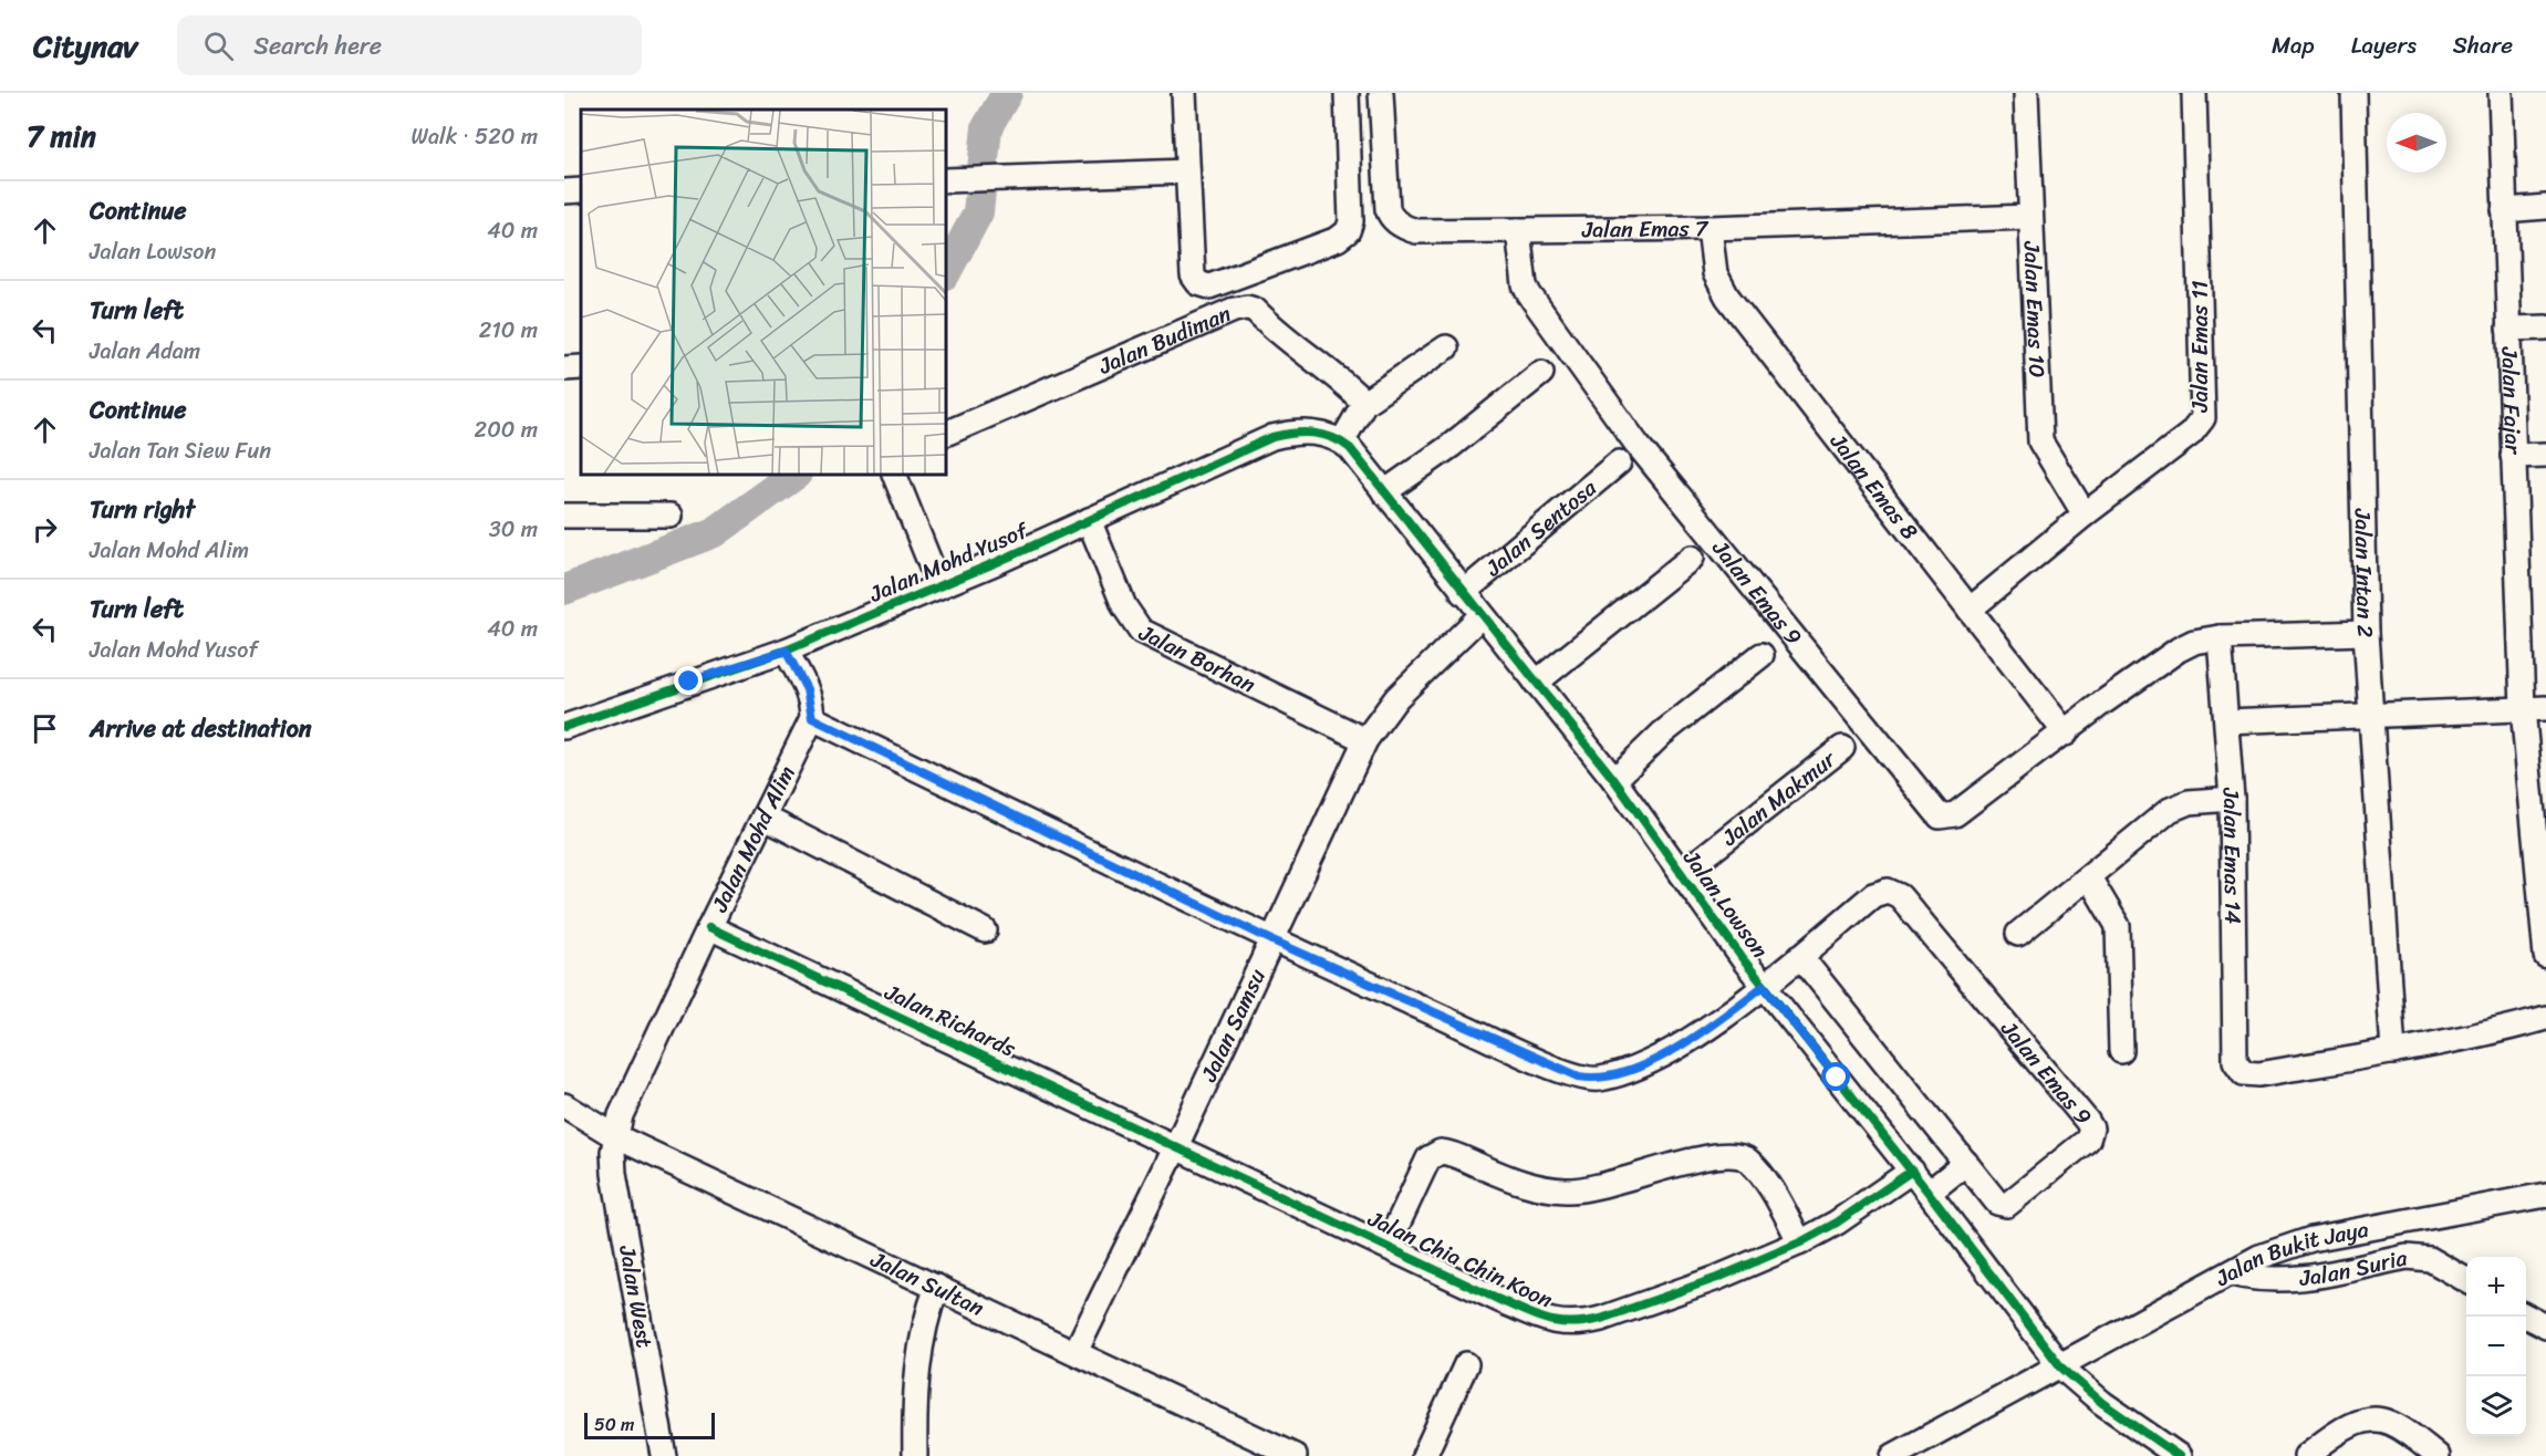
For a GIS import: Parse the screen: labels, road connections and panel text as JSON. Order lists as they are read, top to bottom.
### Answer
{
  "streets": {
    "street": [
      "Jalan Emas 7",
      "Jalan Emas 10",
      "Jalan Budiman",
      "Jalan Emas 11",
      "Jalan Fajar",
      "Jalan Emas 8",
      "Jalan Sentosa",
      "Jalan Mohd Yusof",
      "Jalan Intan 2",
      "Jalan Emas 9",
      "Jalan Borhan",
      "Jalan Makmur",
      "Jalan Mohd Alim",
      "Jalan Emas 14",
      "Jalan Lowson",
      "Jalan Richards",
      "Jalan Samsu",
      "Jalan Bukit Jaya",
      "Jalan Chia Chin Koon",
      "Jalan Suria",
      "Jalan Sultan",
      "Jalan West"
    ]
  },
  "crossings": [
    ["Jalan Emas 7", "Jalan Emas 10"],
    ["Jalan Emas 7", "Jalan Emas 8"],
    ["Jalan Emas 7", "Jalan Emas 9"],
    ["Jalan Emas 10", "Jalan Emas 11"],
    ["Jalan Emas 11", "Jalan Emas 8"],
    ["Jalan Emas 8", "Jalan Emas 9"],
    ["Jalan Sentosa", "Jalan Lowson"],
    ["Jalan Mohd Yusof", "Jalan Borhan"],
    ["Jalan Mohd Yusof", "Jalan Lowson"],
    ["Jalan Intan 2", "Jalan Emas 14"],
    ["Jalan Emas 9", "Jalan Mohd Alim"],
    ["Jalan Emas 9", "Jalan Lowson"],
    ["Jalan Emas 9", "Jalan Samsu"],
    ["Jalan Borhan", "Jalan Samsu"],
    ["Jalan Makmur", "Jalan Lowson"],
    ["Jalan Mohd Alim", "Jalan Richards"],
    ["Jalan Mohd Alim", "Jalan Sultan"],
    ["Jalan Mohd Alim", "Jalan West"],
    ["Jalan Lowson", "Jalan Samsu"],
    ["Jalan Lowson", "Jalan Bukit Jaya"],
    ["Jalan Lowson", "Jalan Chia Chin Koon"],
    ["Jalan Richards", "Jalan Samsu"],
    ["Jalan Richards", "Jalan Chia Chin Koon"],
    ["Jalan Samsu", "Jalan Chia Chin Koon"],
    ["Jalan Samsu", "Jalan Sultan"],
    ["Jalan Bukit Jaya", "Jalan Suria"],
    ["Jalan Sultan", "Jalan West"]
  ],
  "scale_bar": "50 m",
  "north": "left",
  "page": {
    "header": "Citynav",
    "search": "Search here",
    "nav": ["Map", "Layers", "Share"],
    "heading": ["7 min", "Walk · 520 m"],
    "list": [
      ["Continue", "Jalan Lowson", "40 m"],
      ["Turn left", "Jalan Adam", "210 m"],
      ["Continue", "Jalan Tan Siew Fun", "200 m"],
      ["Turn right", "Jalan Mohd Alim", "30 m"],
      ["Turn left", "Jalan Mohd Yusof", "40 m"],
      "Arrive at destination"
    ],
    "map_buttons": ["+", "−"],
    "scale": "50 m"
  }
}
